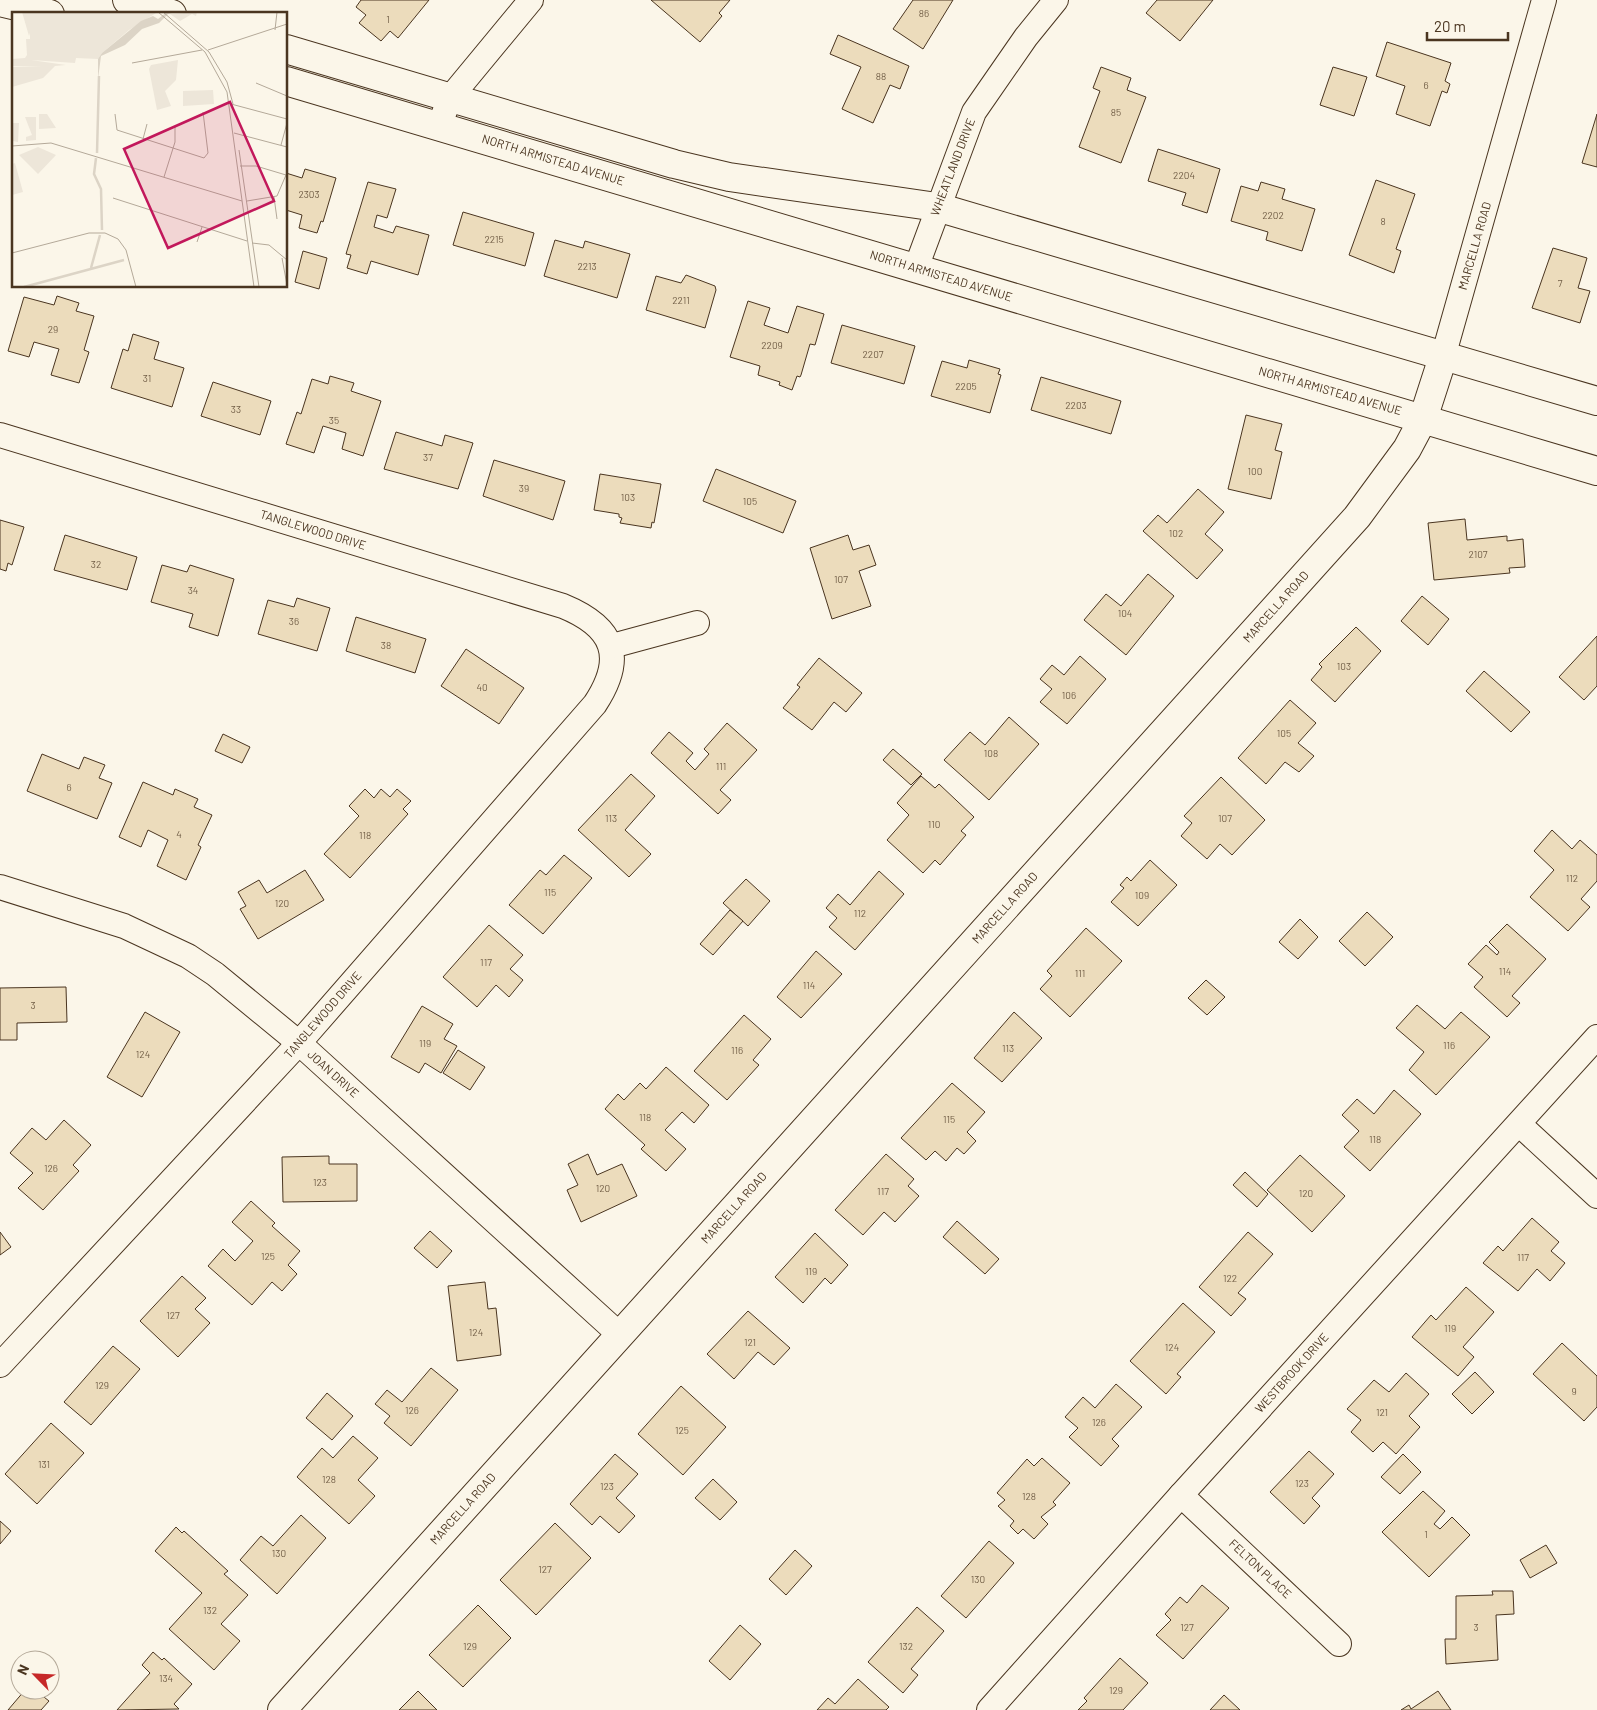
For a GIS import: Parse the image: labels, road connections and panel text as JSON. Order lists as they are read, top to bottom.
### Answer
{
  "streets": {
    "main road": ["NORTH ARMISTEAD AVENUE", "MARCELLA ROAD"],
    "street": [
      "WHEATLAND DRIVE",
      "TANGLEWOOD DRIVE",
      "JOAN DRIVE",
      "WESTBROOK DRIVE",
      "FELTON PLACE"
    ]
  },
  "crossings": [
    ["NORTH ARMISTEAD AVENUE", "WHEATLAND DRIVE"],
    ["NORTH ARMISTEAD AVENUE", "MARCELLA ROAD"],
    ["MARCELLA ROAD", "JOAN DRIVE"],
    ["TANGLEWOOD DRIVE", "JOAN DRIVE"],
    ["WESTBROOK DRIVE", "FELTON PLACE"]
  ],
  "house_numbers": [
    "86",
    "1",
    "88",
    "6",
    "85",
    "2204",
    "2303",
    "2202",
    "8",
    "2215",
    "2213",
    "7",
    "2211",
    "29",
    "2209",
    "2207",
    "31",
    "2205",
    "2203",
    "33",
    "35",
    "37",
    "100",
    "39",
    "103",
    "105",
    "102",
    "2107",
    "32",
    "107",
    "34",
    "104",
    "36",
    "38",
    "103",
    "40",
    "106",
    "105",
    "108",
    "111",
    "6",
    "113",
    "107",
    "110",
    "4",
    "118",
    "112",
    "115",
    "109",
    "120",
    "112",
    "117",
    "114",
    "111",
    "114",
    "3",
    "119",
    "116",
    "113",
    "116",
    "124",
    "118",
    "115",
    "118",
    "126",
    "123",
    "120",
    "117",
    "120",
    "125",
    "117",
    "119",
    "122",
    "127",
    "119",
    "124",
    "121",
    "124",
    "129",
    "9",
    "126",
    "121",
    "126",
    "125",
    "131",
    "128",
    "123",
    "123",
    "128",
    "1",
    "130",
    "127",
    "130",
    "132",
    "127",
    "3",
    "129",
    "132",
    "134",
    "129"
  ],
  "scale_bar": "20 m",
  "north": "top left"
}
